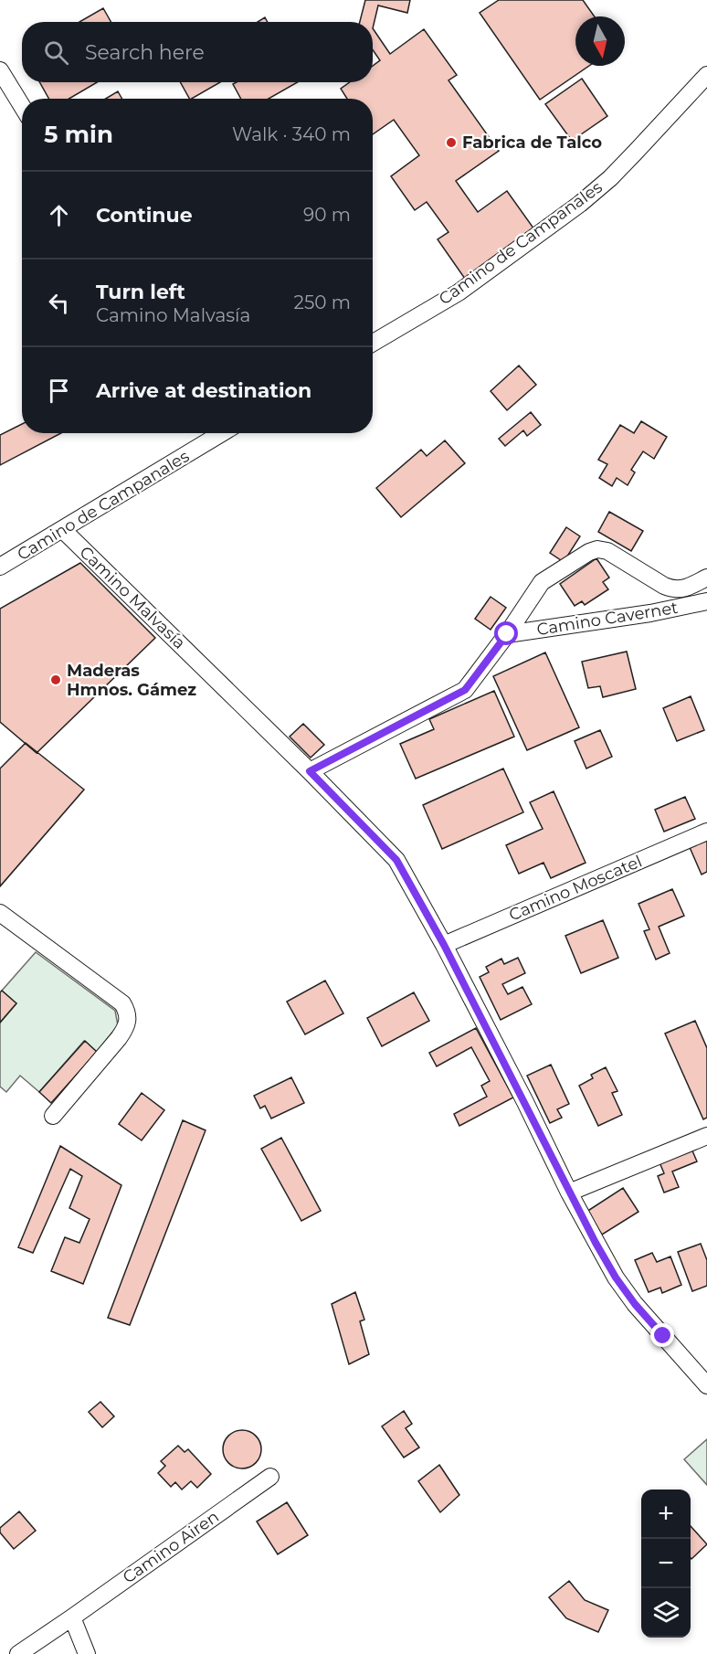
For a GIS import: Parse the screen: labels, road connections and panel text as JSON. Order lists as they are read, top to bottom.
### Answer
{
  "streets": {
    "street": [
      "Camino de Campanales",
      "Camino Malvasía",
      "Camino Cavernet",
      "Camino Moscatel",
      "Camino Airen"
    ]
  },
  "crossings": [
    ["Camino de Campanales", "Camino Malvasía"],
    ["Camino Malvasía", "Camino Moscatel"]
  ],
  "places": ["Fabrica de Talco", "Maderas Hmnos. Gámez"],
  "north": "bottom",
  "page": {
    "search": "Search here",
    "heading": ["5 min", "Walk · 340 m"],
    "list": [
      ["Continue", "90 m"],
      ["Turn left", "Camino Malvasía", "250 m"],
      "Arrive at destination"
    ],
    "map_buttons": ["+", "−"]
  }
}
